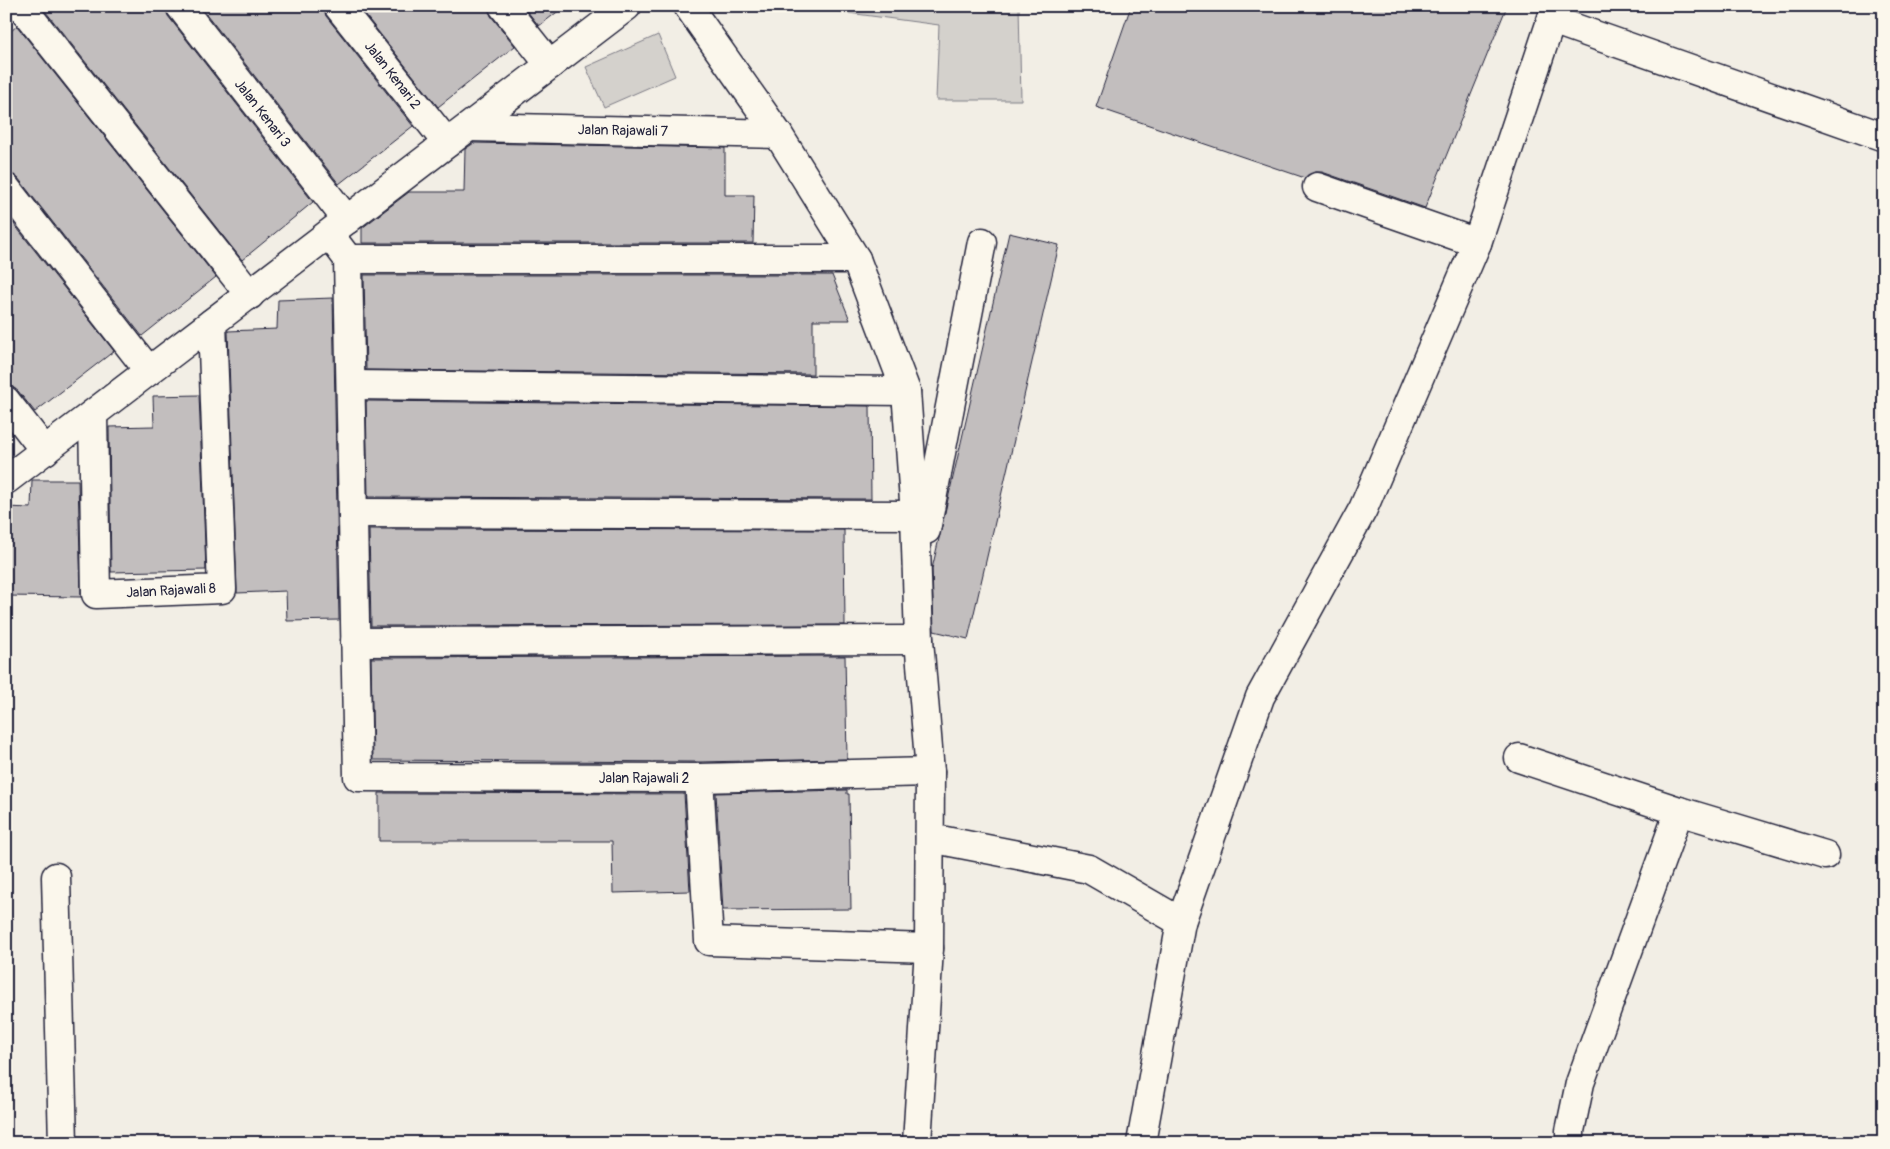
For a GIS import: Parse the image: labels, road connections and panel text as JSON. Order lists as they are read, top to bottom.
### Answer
{
  "streets": {
    "street": [
      "Jalan Kenari 2",
      "Jalan Kenari 3",
      "Jalan Rajawali 7",
      "Jalan Rajawali 8",
      "Jalan Rajawali 2"
    ]
  }
}
